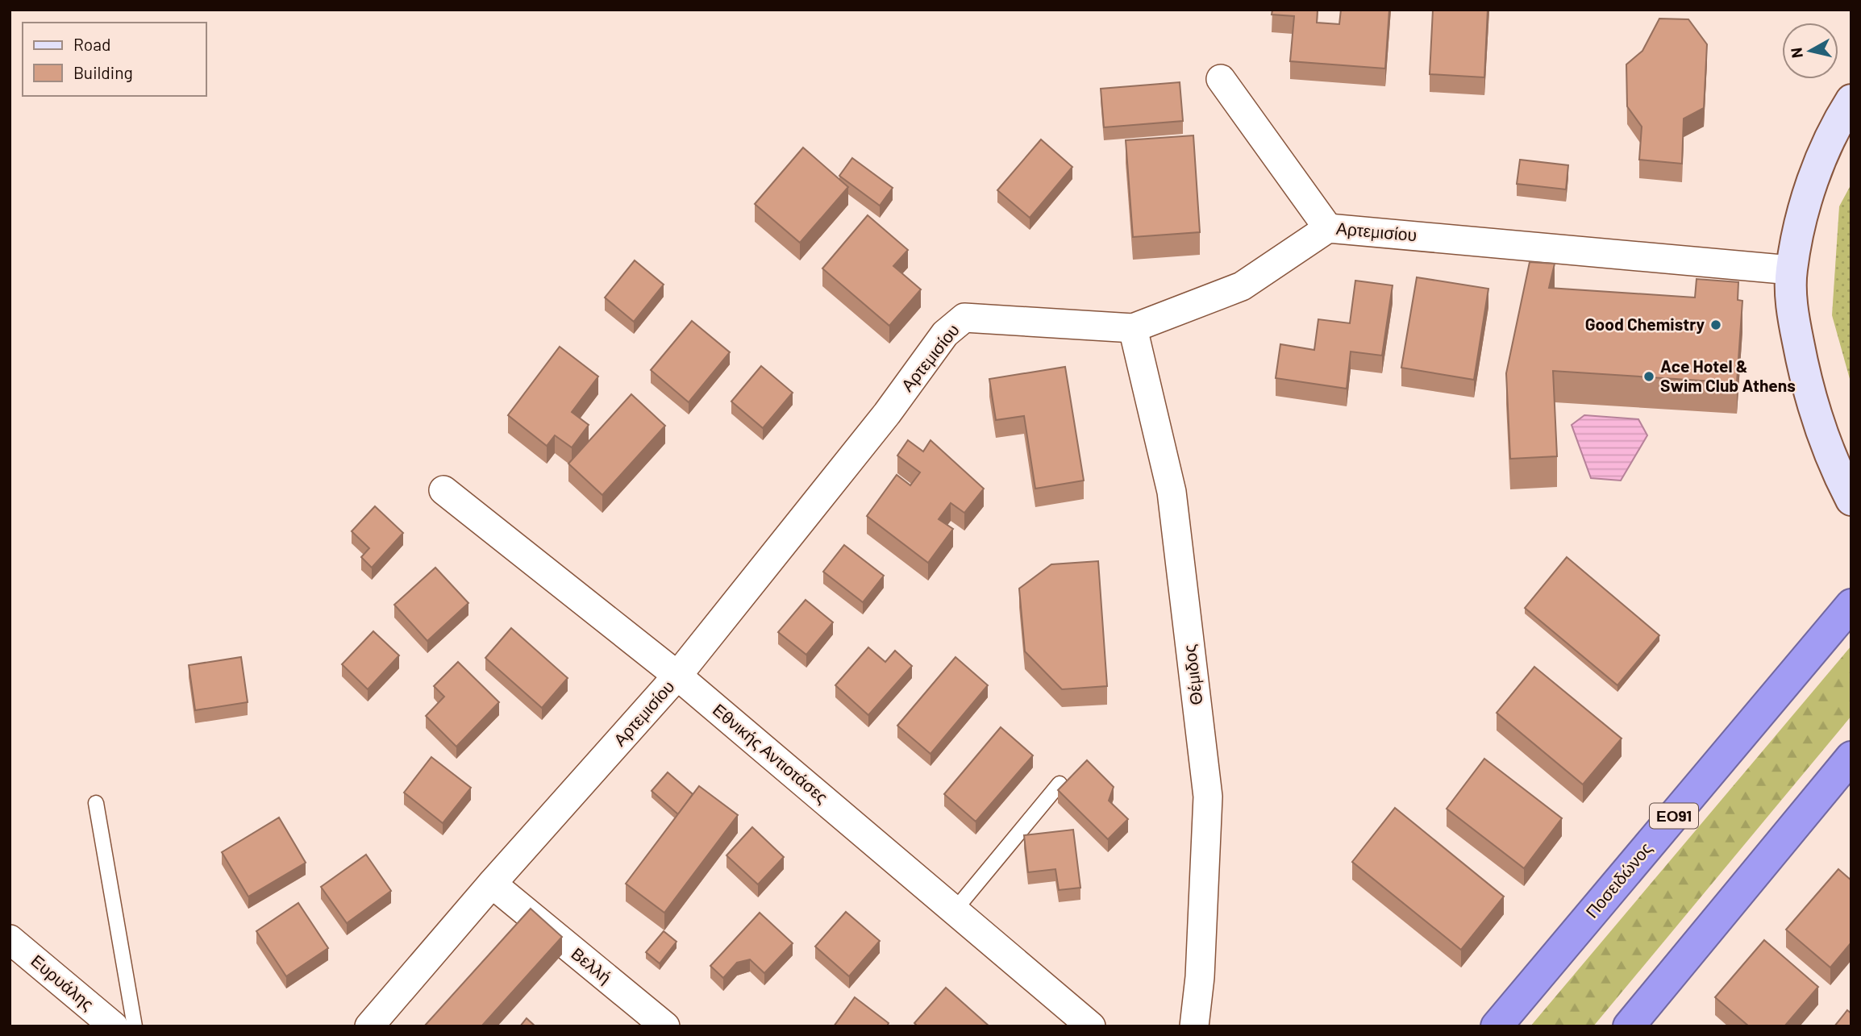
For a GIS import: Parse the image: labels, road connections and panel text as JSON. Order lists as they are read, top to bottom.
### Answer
{
  "streets": {
    "highway": ["ΕΟ91", "Ποσειδώνος"],
    "street": [
      "Αρτεμισίου",
      "Θέμιδος",
      "Εθνικής Αντιοτάσες",
      "Βελλή",
      "Ευρυάλης"
    ]
  },
  "crossings": [
    ["Αρτεμισίου", "Θέμιδος"],
    ["Αρτεμισίου", "Εθνικής Αντιοτάσες"],
    ["Αρτεμισίου", "Βελλή"]
  ],
  "places": ["Good Chemistry", "Ace Hotel & Swim Club Athens"],
  "legend": ["Road", "Building"],
  "north": "left"
}
